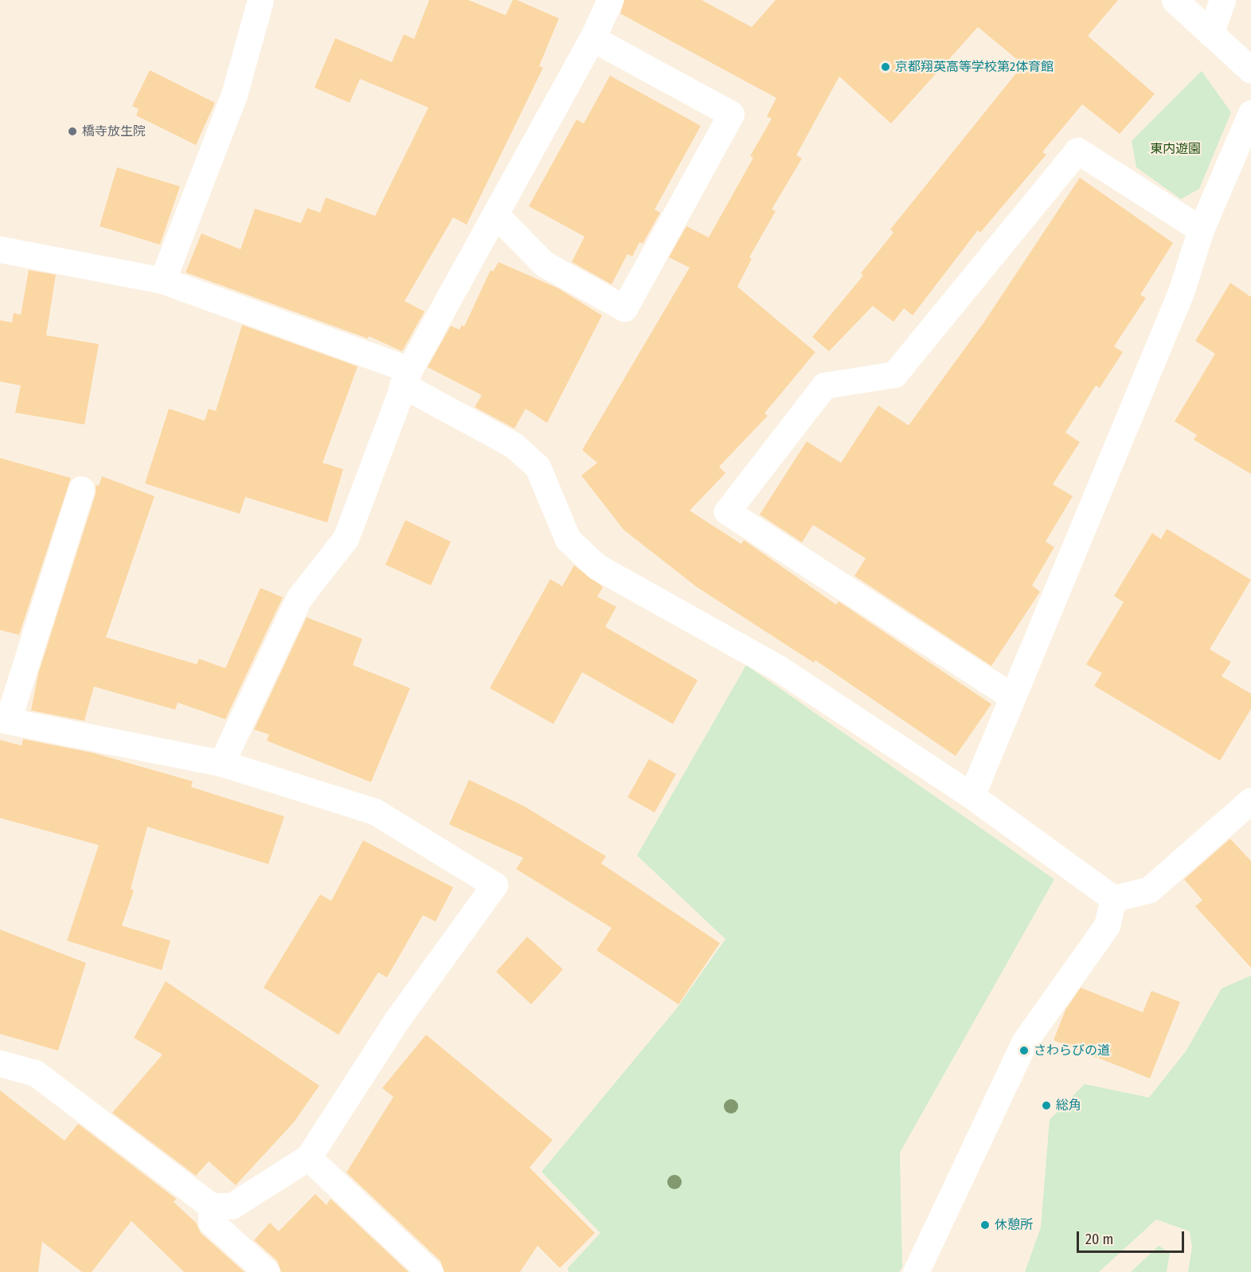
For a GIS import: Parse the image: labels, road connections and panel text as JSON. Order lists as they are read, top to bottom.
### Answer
{
  "parks": ["東内遊園"],
  "places": [
    "京都翔英高等学校第2体育館",
    "橋寺放生院",
    "さわらびの道",
    "総角",
    "休憩所"
  ],
  "scale_bar": "20 m"
}
